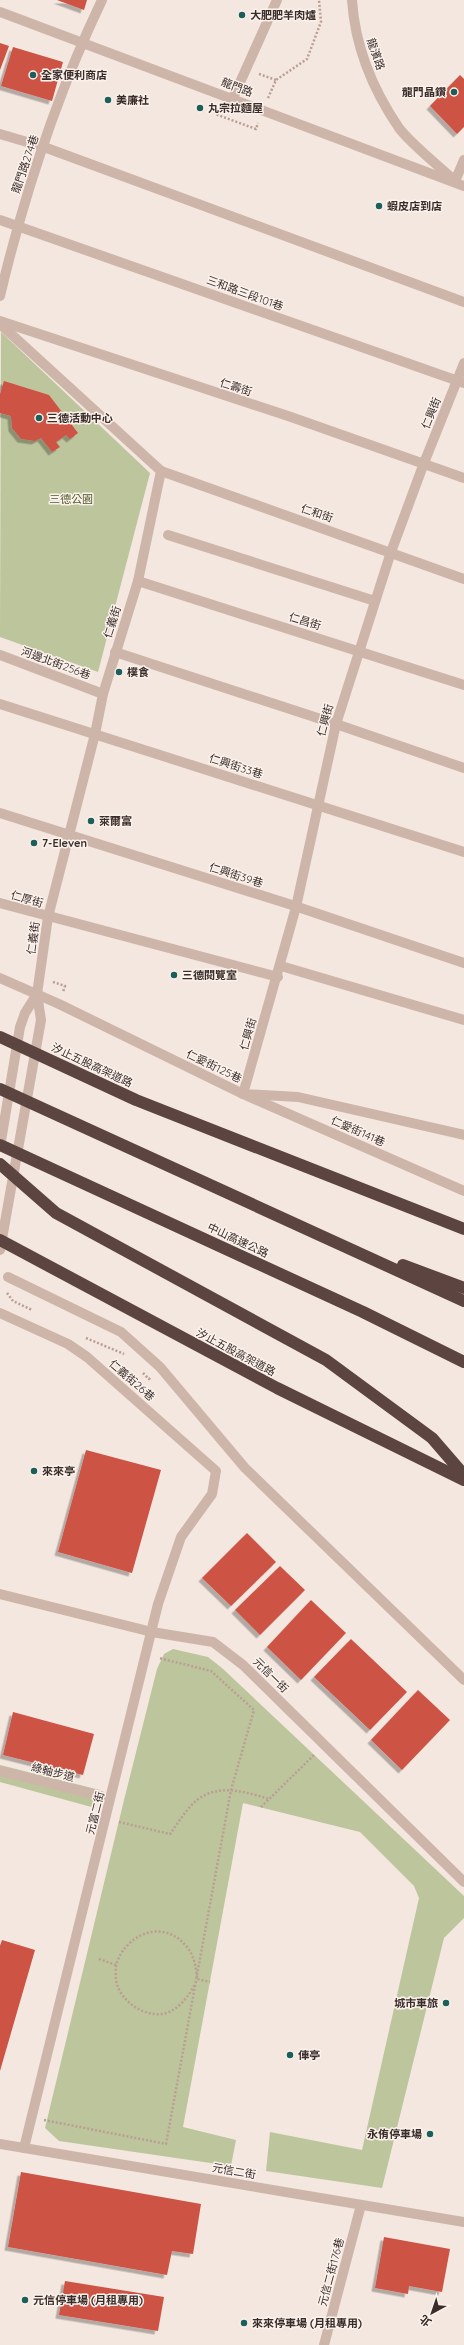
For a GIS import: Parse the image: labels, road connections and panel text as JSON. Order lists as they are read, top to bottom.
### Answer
{
  "streets": {
    "highway": ["汐止五股高架道路", "中山高速公路"],
    "street": [
      "龍濱路",
      "龍門路",
      "龍門路274巷",
      "三和路三段101巷",
      "仁壽街",
      "仁興街",
      "仁和街",
      "仁昌街",
      "仁義街",
      "河邊北街256巷",
      "仁興街33巷",
      "仁興街39巷",
      "仁厚街",
      "仁愛街125巷",
      "仁愛街141巷",
      "仁義街26巷",
      "元信一街",
      "綠軸步道",
      "元富二街",
      "元信二街",
      "元信二街176巷"
    ]
  },
  "crossings": [
    ["龍濱路", "龍門路"],
    ["龍門路", "龍門路274巷"],
    ["龍門路274巷", "三和路三段101巷"],
    ["三和路三段101巷", "仁興街"],
    ["仁壽街", "仁興街"],
    ["仁興街", "仁和街"],
    ["仁興街", "仁昌街"],
    ["仁興街", "仁興街33巷"],
    ["仁興街", "仁興街39巷"],
    ["仁興街", "仁厚街"],
    ["仁興街", "仁愛街125巷"],
    ["仁興街", "仁愛街141巷"],
    ["仁和街", "仁義街"],
    ["仁昌街", "仁義街"],
    ["仁義街", "河邊北街256巷"],
    ["仁義街", "仁興街33巷"],
    ["仁義街", "仁興街39巷"],
    ["仁義街", "仁厚街"],
    ["仁義街", "仁愛街125巷"],
    ["仁義街", "中山高速公路"],
    ["仁愛街125巷", "仁愛街141巷"],
    ["仁義街26巷", "元富二街"],
    ["元信一街", "元富二街"],
    ["元富二街", "元信二街"],
    ["元信二街", "元信二街176巷"]
  ],
  "parks": ["三德公園"],
  "places": [
    "大肥肥羊肉爐",
    "全家便利商店",
    "龍門晶鑽",
    "美廉社",
    "丸宗拉麵屋",
    "蝦皮店到店",
    "三德活動中心",
    "樸食",
    "萊爾富",
    "7-Eleven",
    "三德閱覽室",
    "來來亭",
    "城市車旅",
    "俥亭",
    "永侑停車場",
    "元信停車場 (月租專用)",
    "來來停車場 (月租專用)"
  ],
  "north": "bottom left"
}
